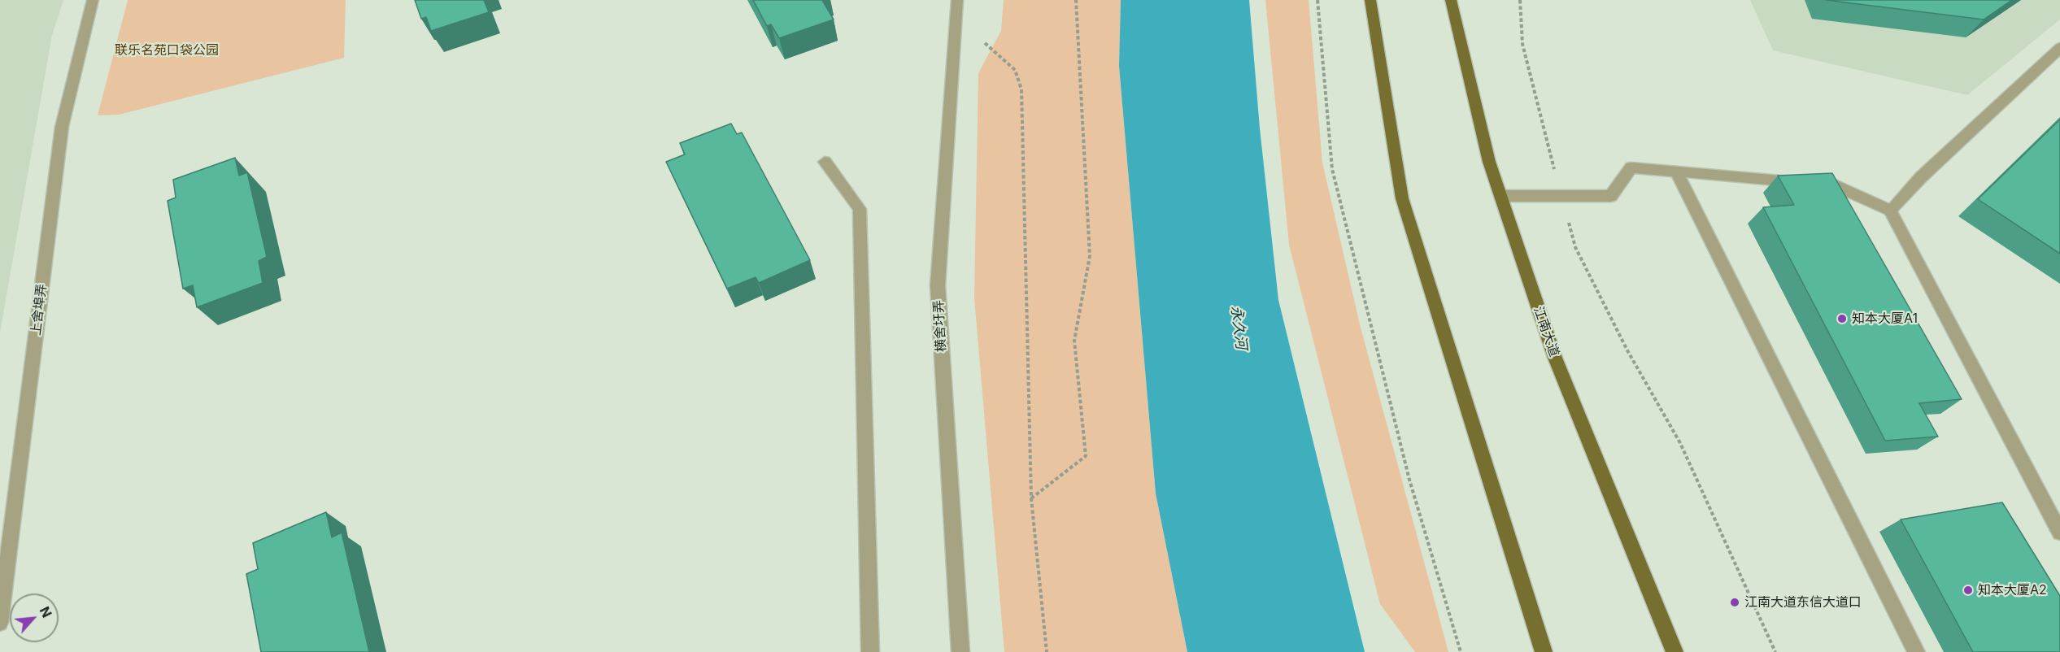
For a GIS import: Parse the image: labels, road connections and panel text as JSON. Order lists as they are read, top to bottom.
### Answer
{
  "streets": {
    "main road": ["江南大道"],
    "street": ["上舍埠弄", "横舍圩弄"]
  },
  "water": ["永久河"],
  "parks": ["联乐名苑口袋公园"],
  "places": ["知本大厦A1", "知本大厦A2", "江南大道东信大道口"],
  "north": "top right"
}
